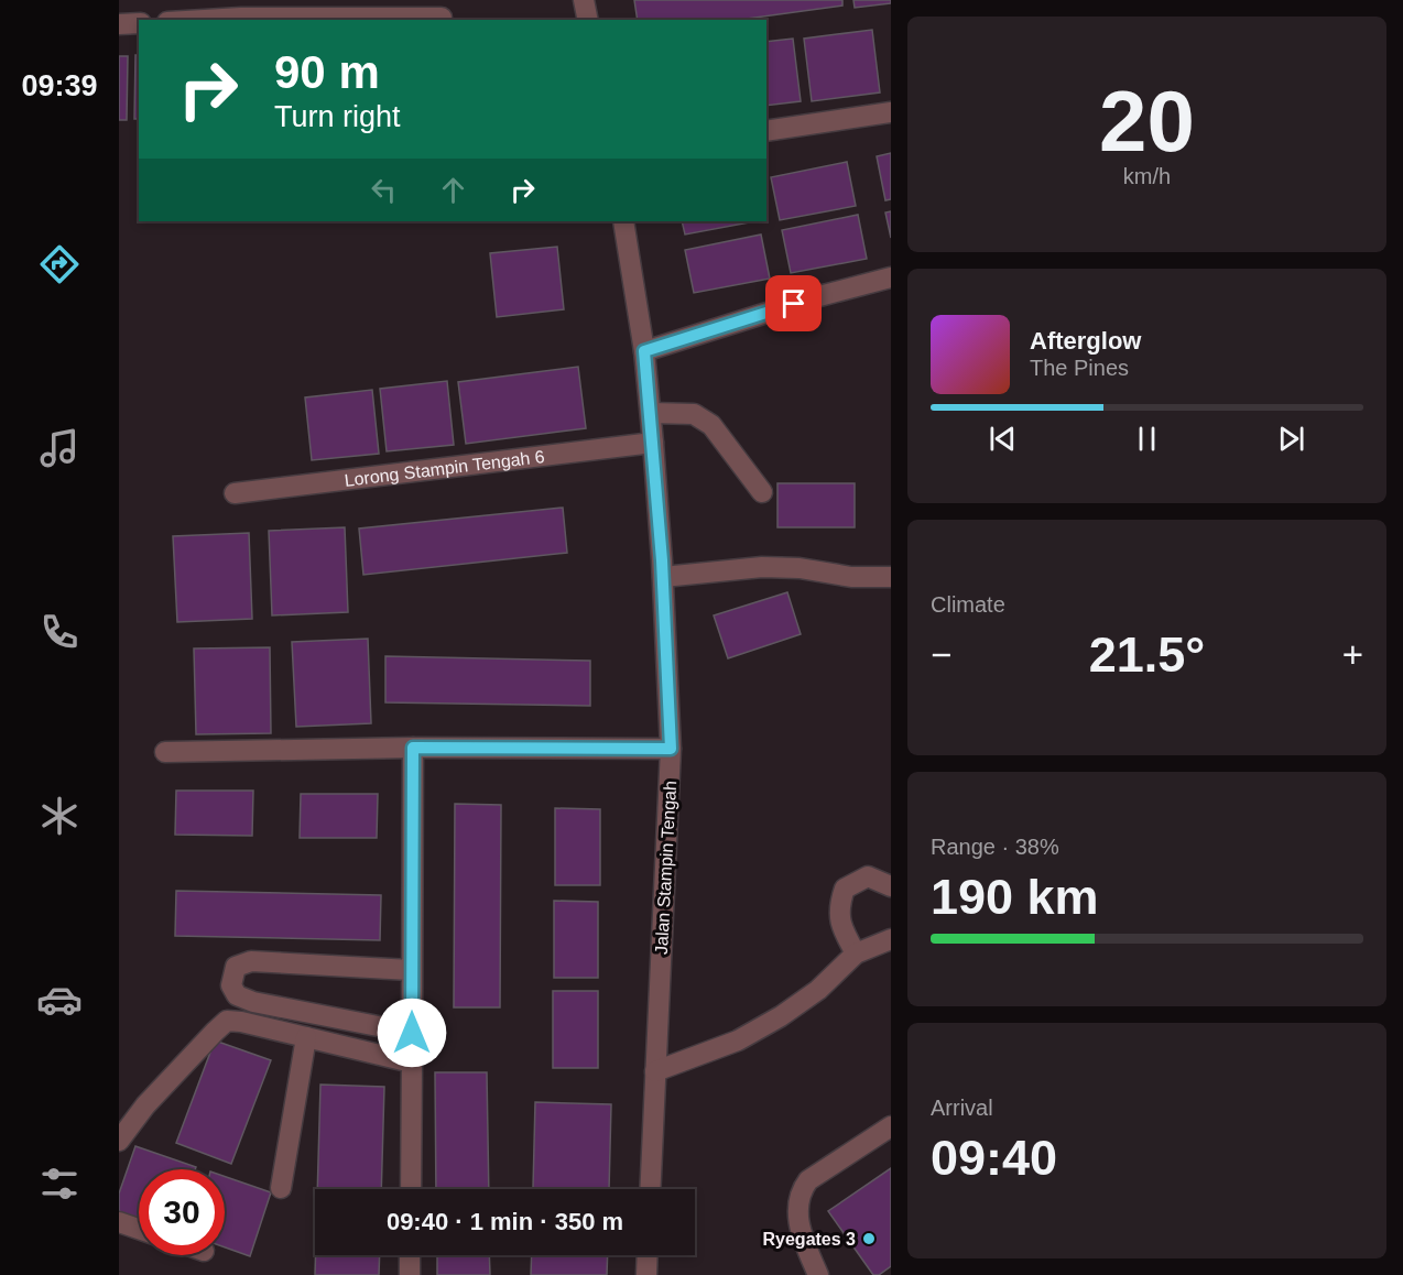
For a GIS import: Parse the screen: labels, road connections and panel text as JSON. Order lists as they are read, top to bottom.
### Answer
{
  "streets": {
    "street": ["Lorong Stampin Tengah 6", "Jalan Stampin Tengah"]
  },
  "crossings": [
    ["Lorong Stampin Tengah 6", "Jalan Stampin Tengah"]
  ],
  "places": ["Ryegates 3"],
  "page": {
    "tabs": "09:39",
    "tile": [
      ["20", "km/h"],
      "Climate",
      ["Range · 38%", "190 km"],
      ["Arrival", "09:40"]
    ],
    "turn": ["90 m", "Turn right"],
    "song": ["Afterglow", "The Pines"],
    "heat": ["−", "21.5°", "+"],
    "limit": "30",
    "trip": "09:40 · 1 min · 350 m"
  }
}
